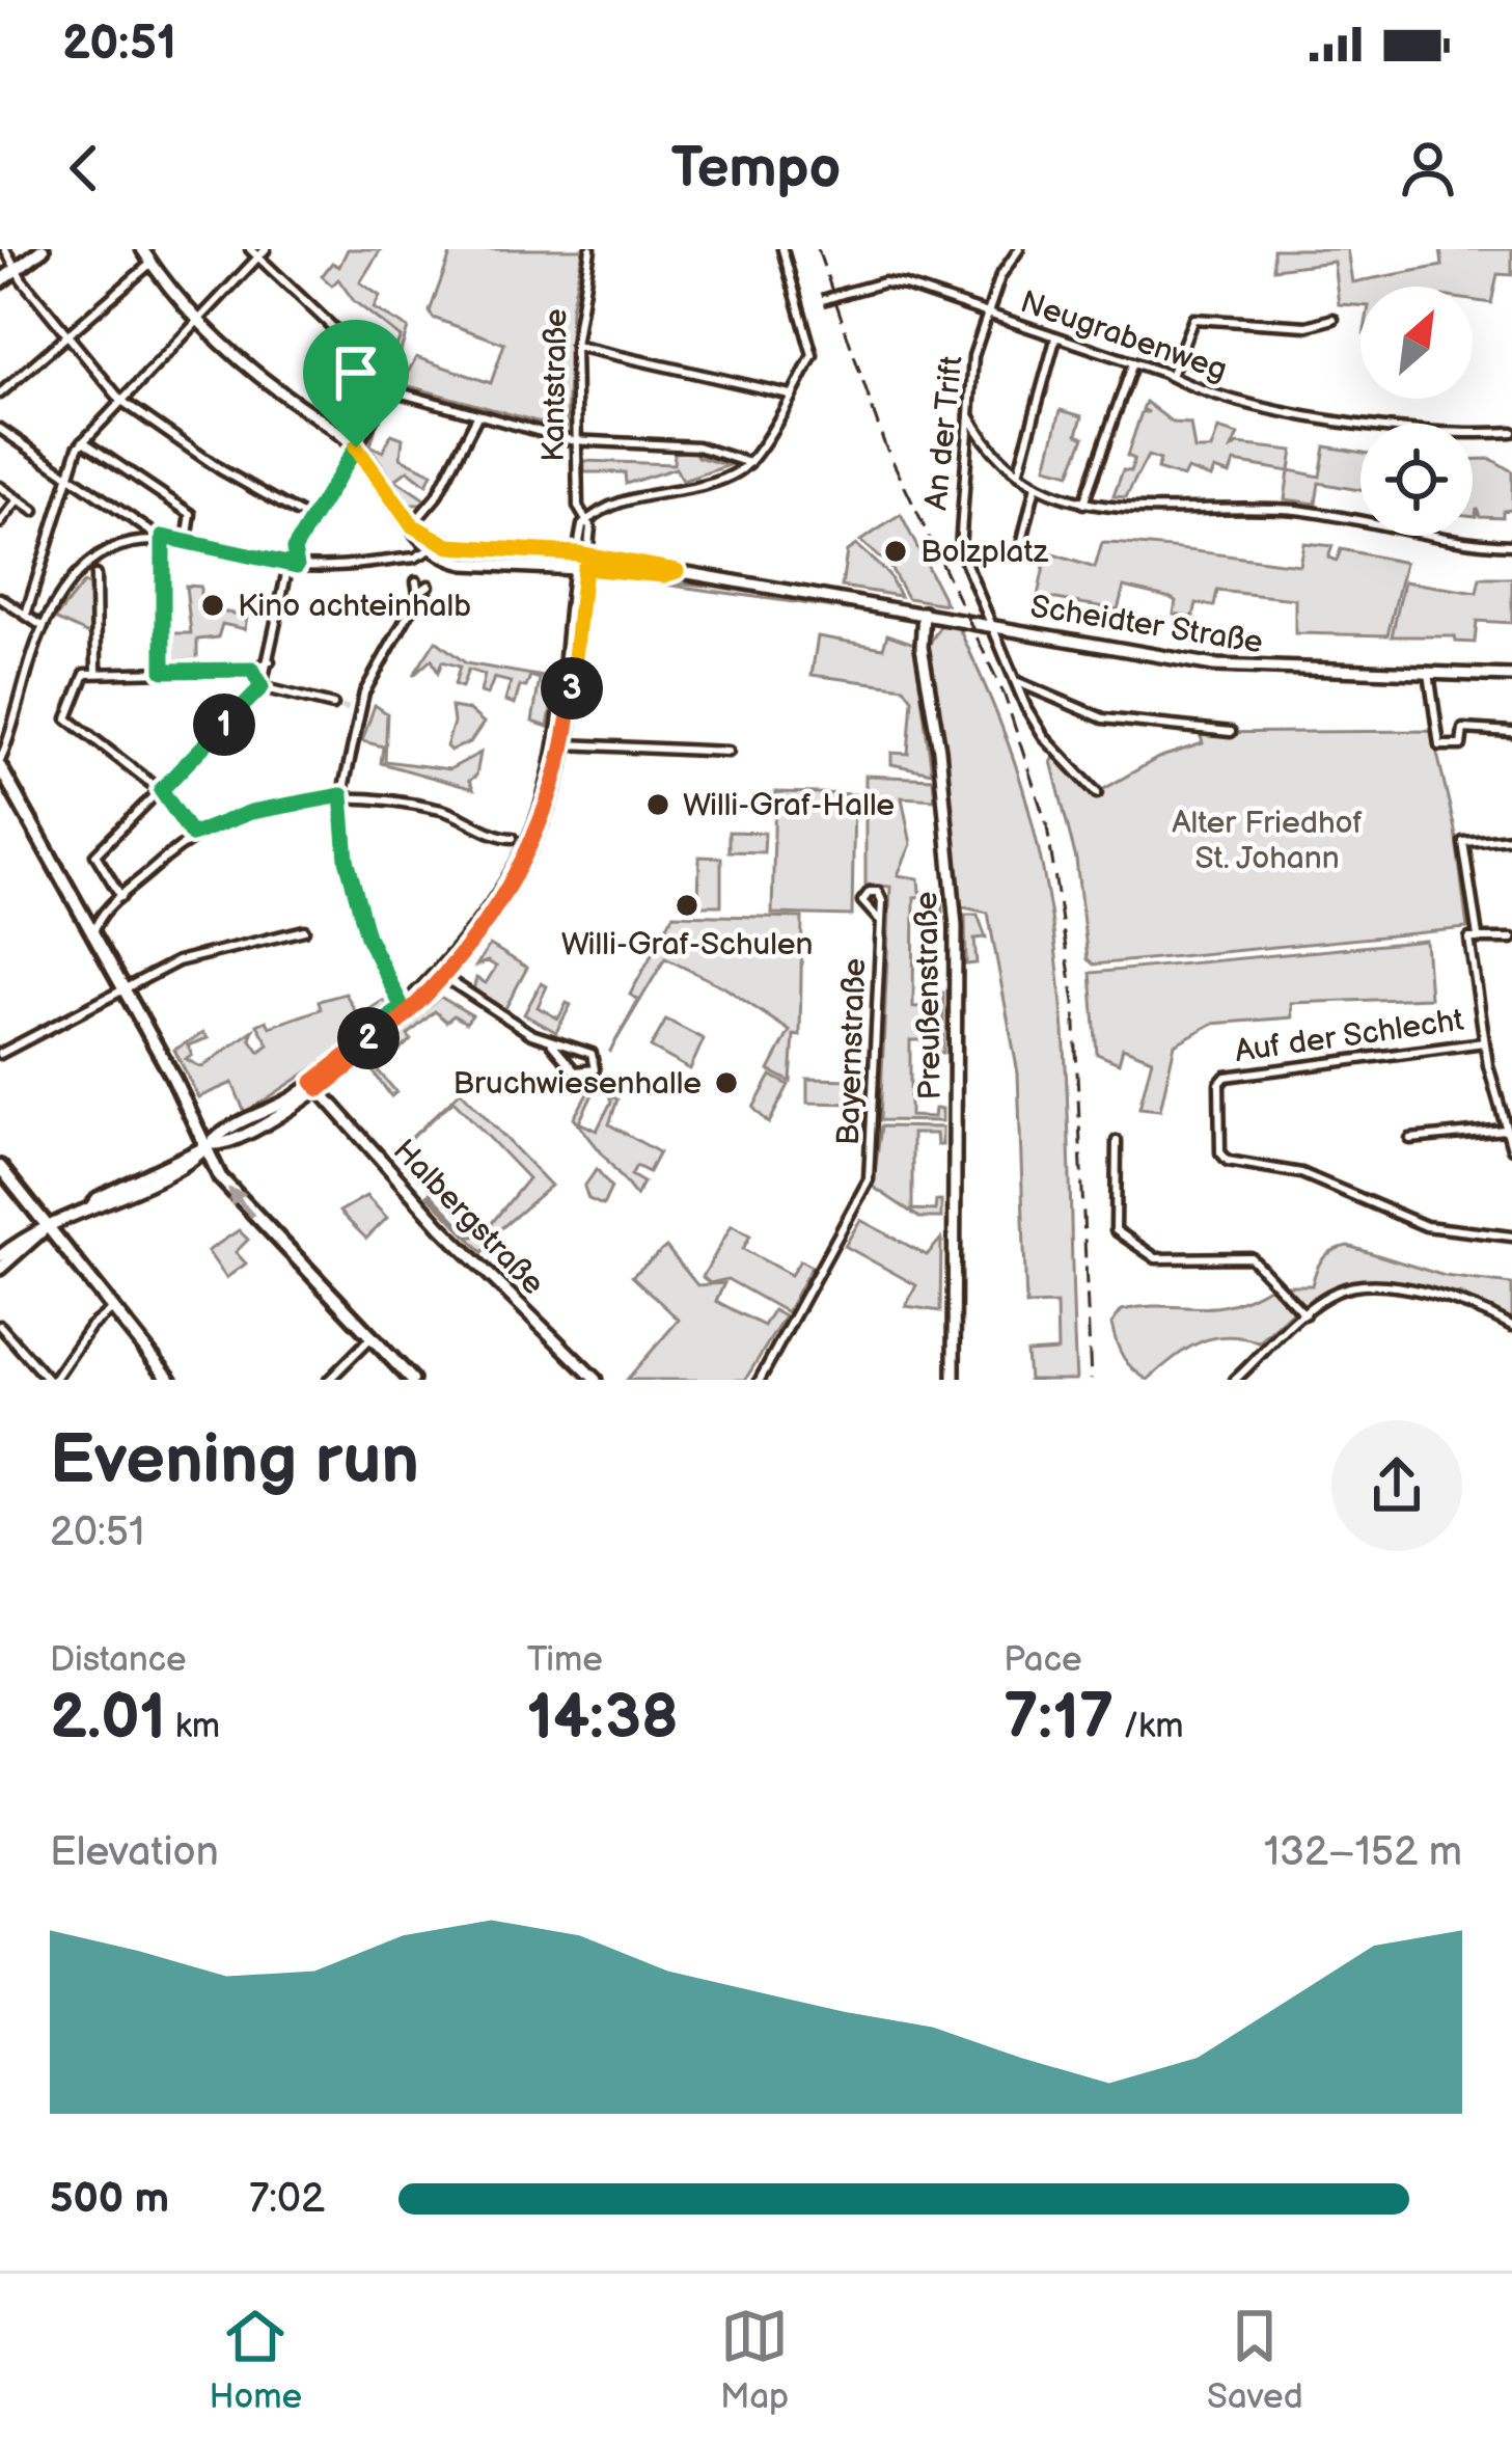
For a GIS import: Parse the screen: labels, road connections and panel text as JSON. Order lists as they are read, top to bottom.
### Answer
{
  "streets": {
    "main road": ["Scheidter Straße", "Preußenstraße", "Halbergstraße"],
    "street": [
      "Neugrabenweg",
      "Kantstraße",
      "An der Trift",
      "Auf der Schlecht",
      "Bayernstraße"
    ]
  },
  "crossings": [
    ["Neugrabenweg", "An der Trift"],
    ["Kantstraße", "Scheidter Straße"],
    ["An der Trift", "Scheidter Straße"],
    ["Scheidter Straße", "Preußenstraße"]
  ],
  "parks": ["Alter Friedhof St. Johann"],
  "places": [
    "Bolzplatz",
    "Kino achteinhalb",
    "Willi-Graf-Halle",
    "Willi-Graf-Schulen",
    "Bruchwiesenhalle"
  ],
  "north": "top right",
  "page": {
    "status": "20:51",
    "header": "Tempo",
    "pins": ["3", "1", "2"],
    "heading": ["Evening run", "20:51"],
    "stats": [
      ["Distance", "2.01 km"],
      ["Time", "14:38"],
      ["Pace", "7:17 /km"]
    ],
    "chart": ["Elevation", "132–152 m"],
    "list": [
      {
        "name": "500 m",
        "note": "7:02"
      }
    ],
    "tabs": ["Home", "Map", "Saved"]
  }
}
